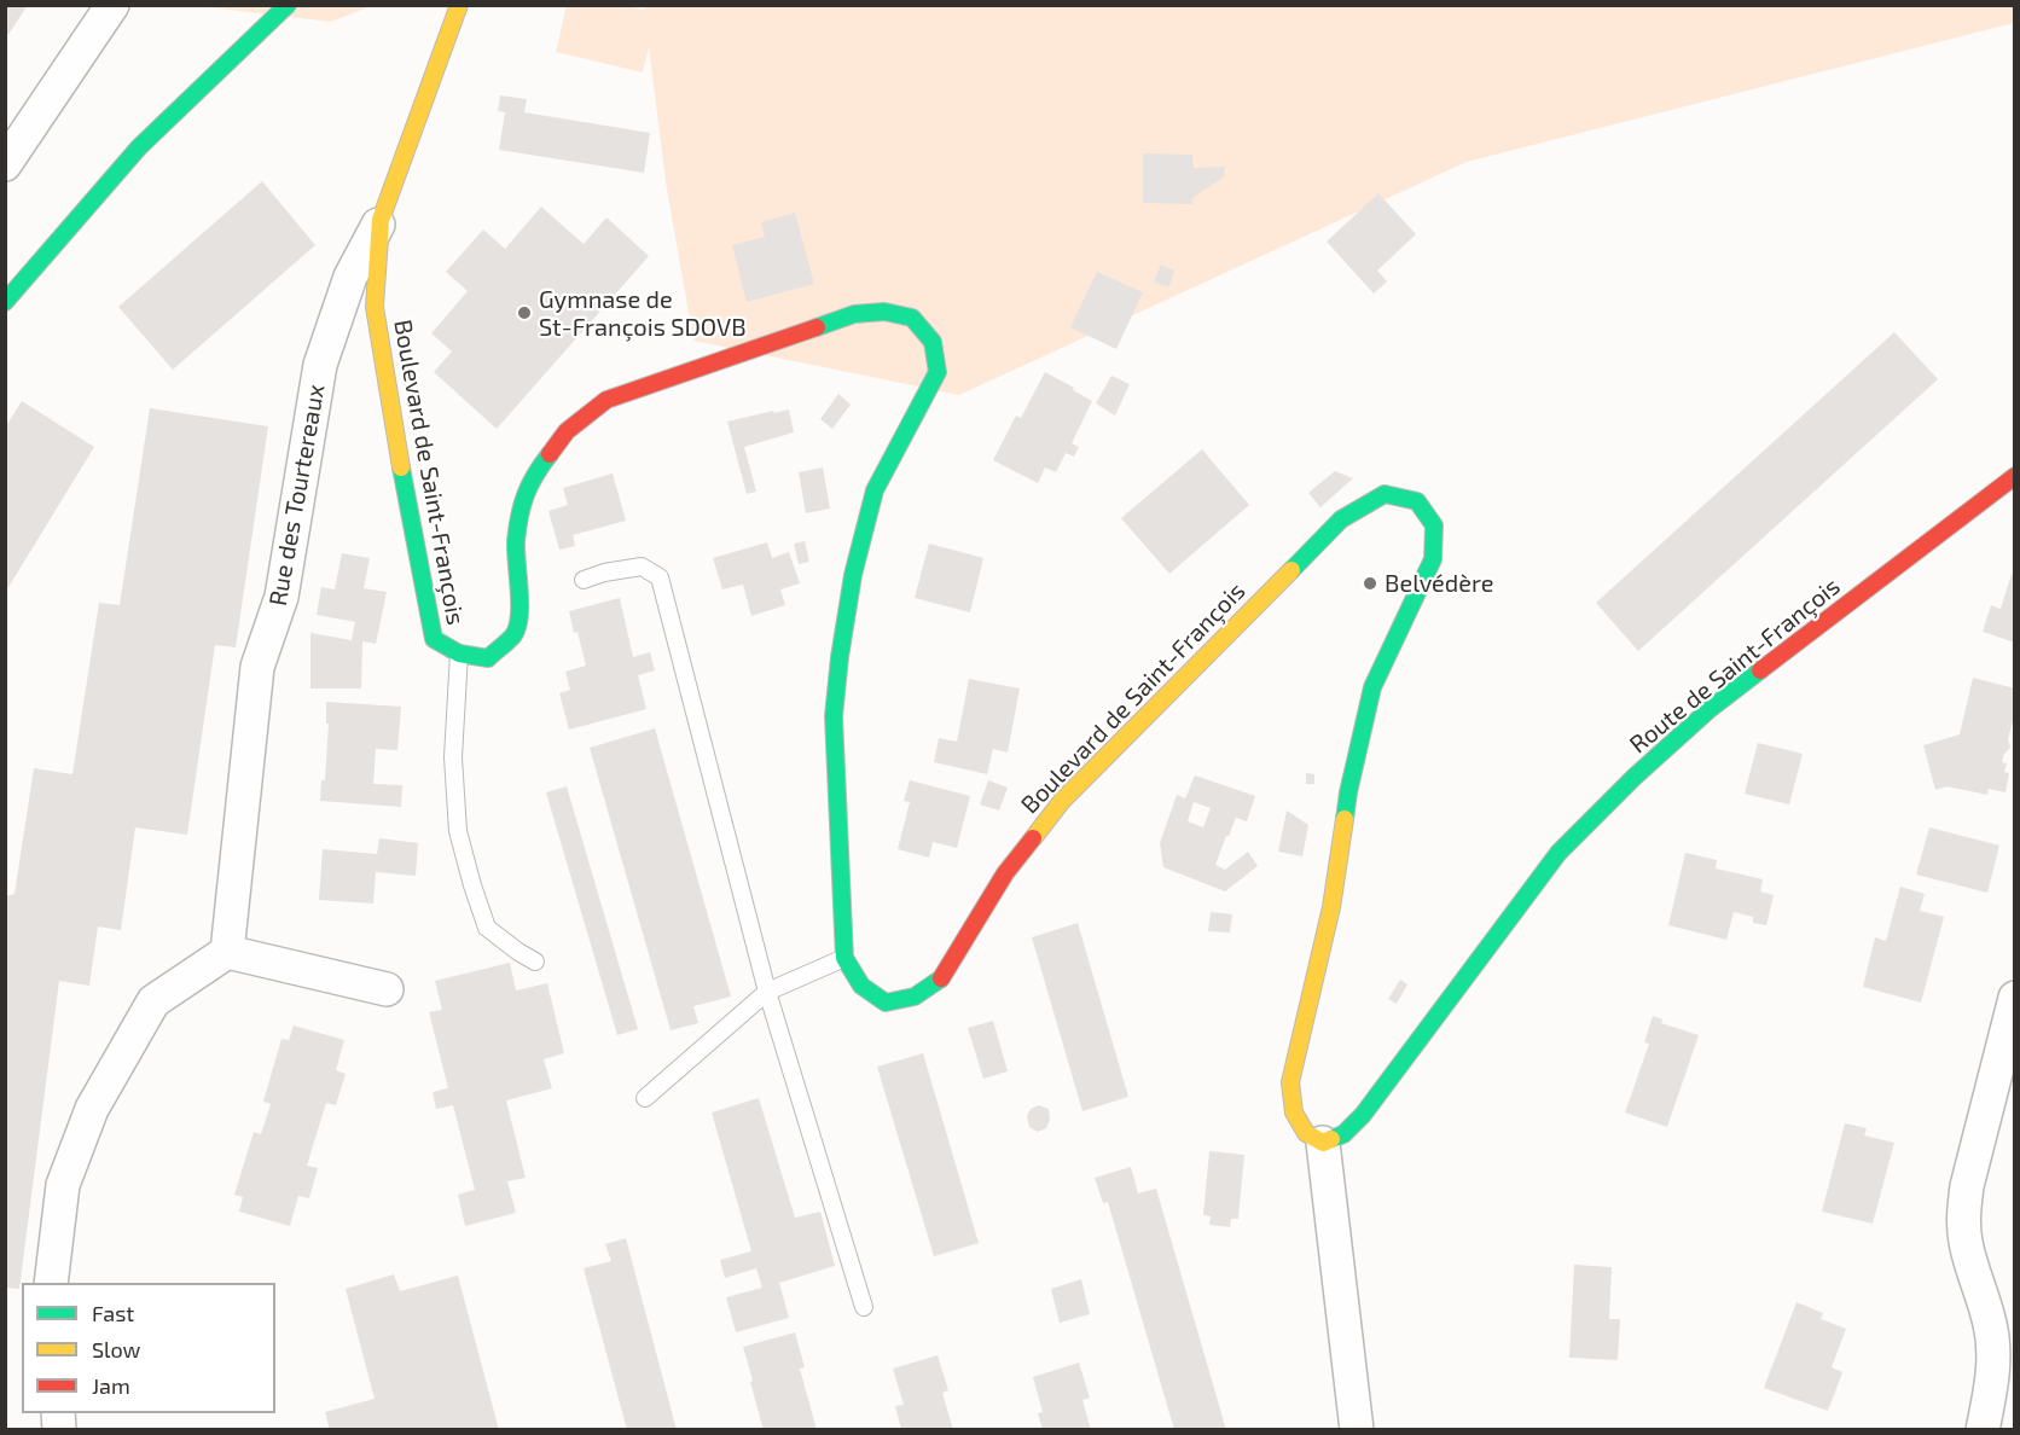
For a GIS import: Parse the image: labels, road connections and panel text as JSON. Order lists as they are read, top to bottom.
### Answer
{
  "streets": {
    "main road": ["Boulevard de Saint-François", "Route de Saint-François"],
    "street": ["Rue des Tourtereaux"]
  },
  "crossings": [
    ["Boulevard de Saint-François", "Rue des Tourtereaux"],
    ["Boulevard de Saint-François", "Route de Saint-François"]
  ],
  "places": ["Gymnase de St-François SDOVB", "Belvédère"],
  "legend": ["Fast", "Slow", "Jam"]
}
